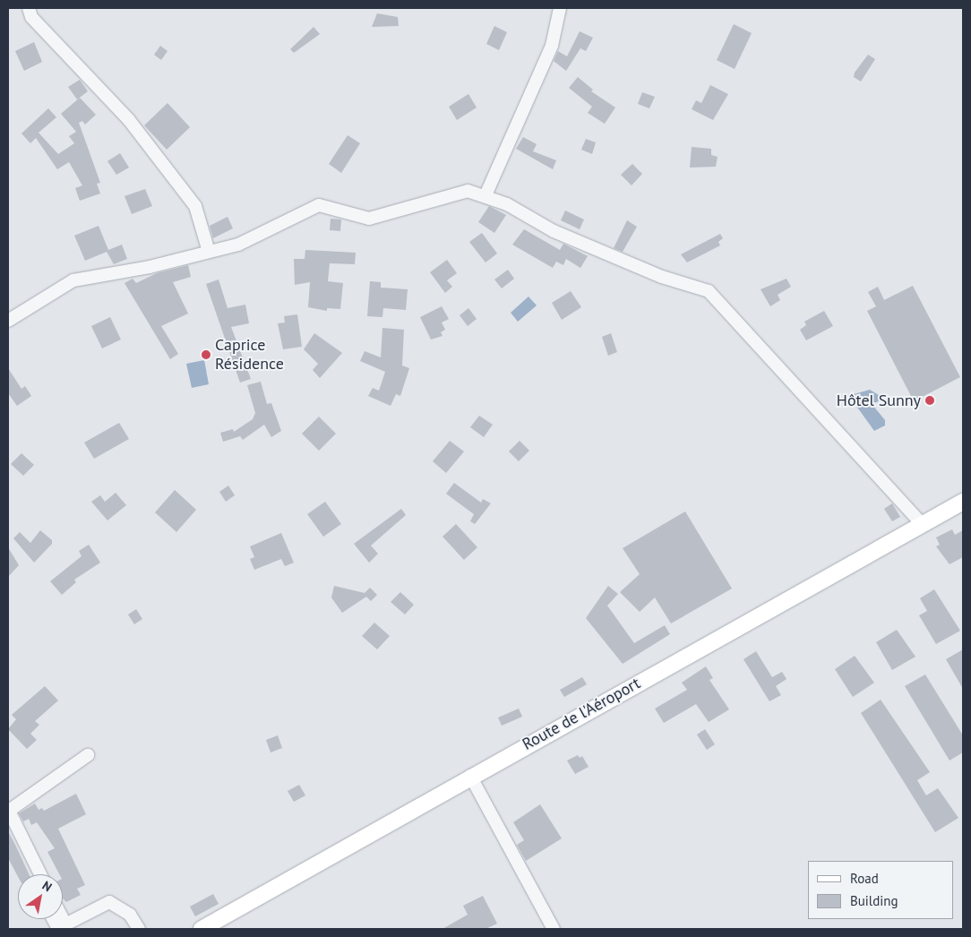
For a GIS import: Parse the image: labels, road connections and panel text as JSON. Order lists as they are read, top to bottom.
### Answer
{
  "streets": {
    "main road": ["Route de l'Aéroport"]
  },
  "places": ["Caprice Résidence", "Hôtel Sunny"],
  "legend": ["Road", "Building"],
  "north": "top right"
}
